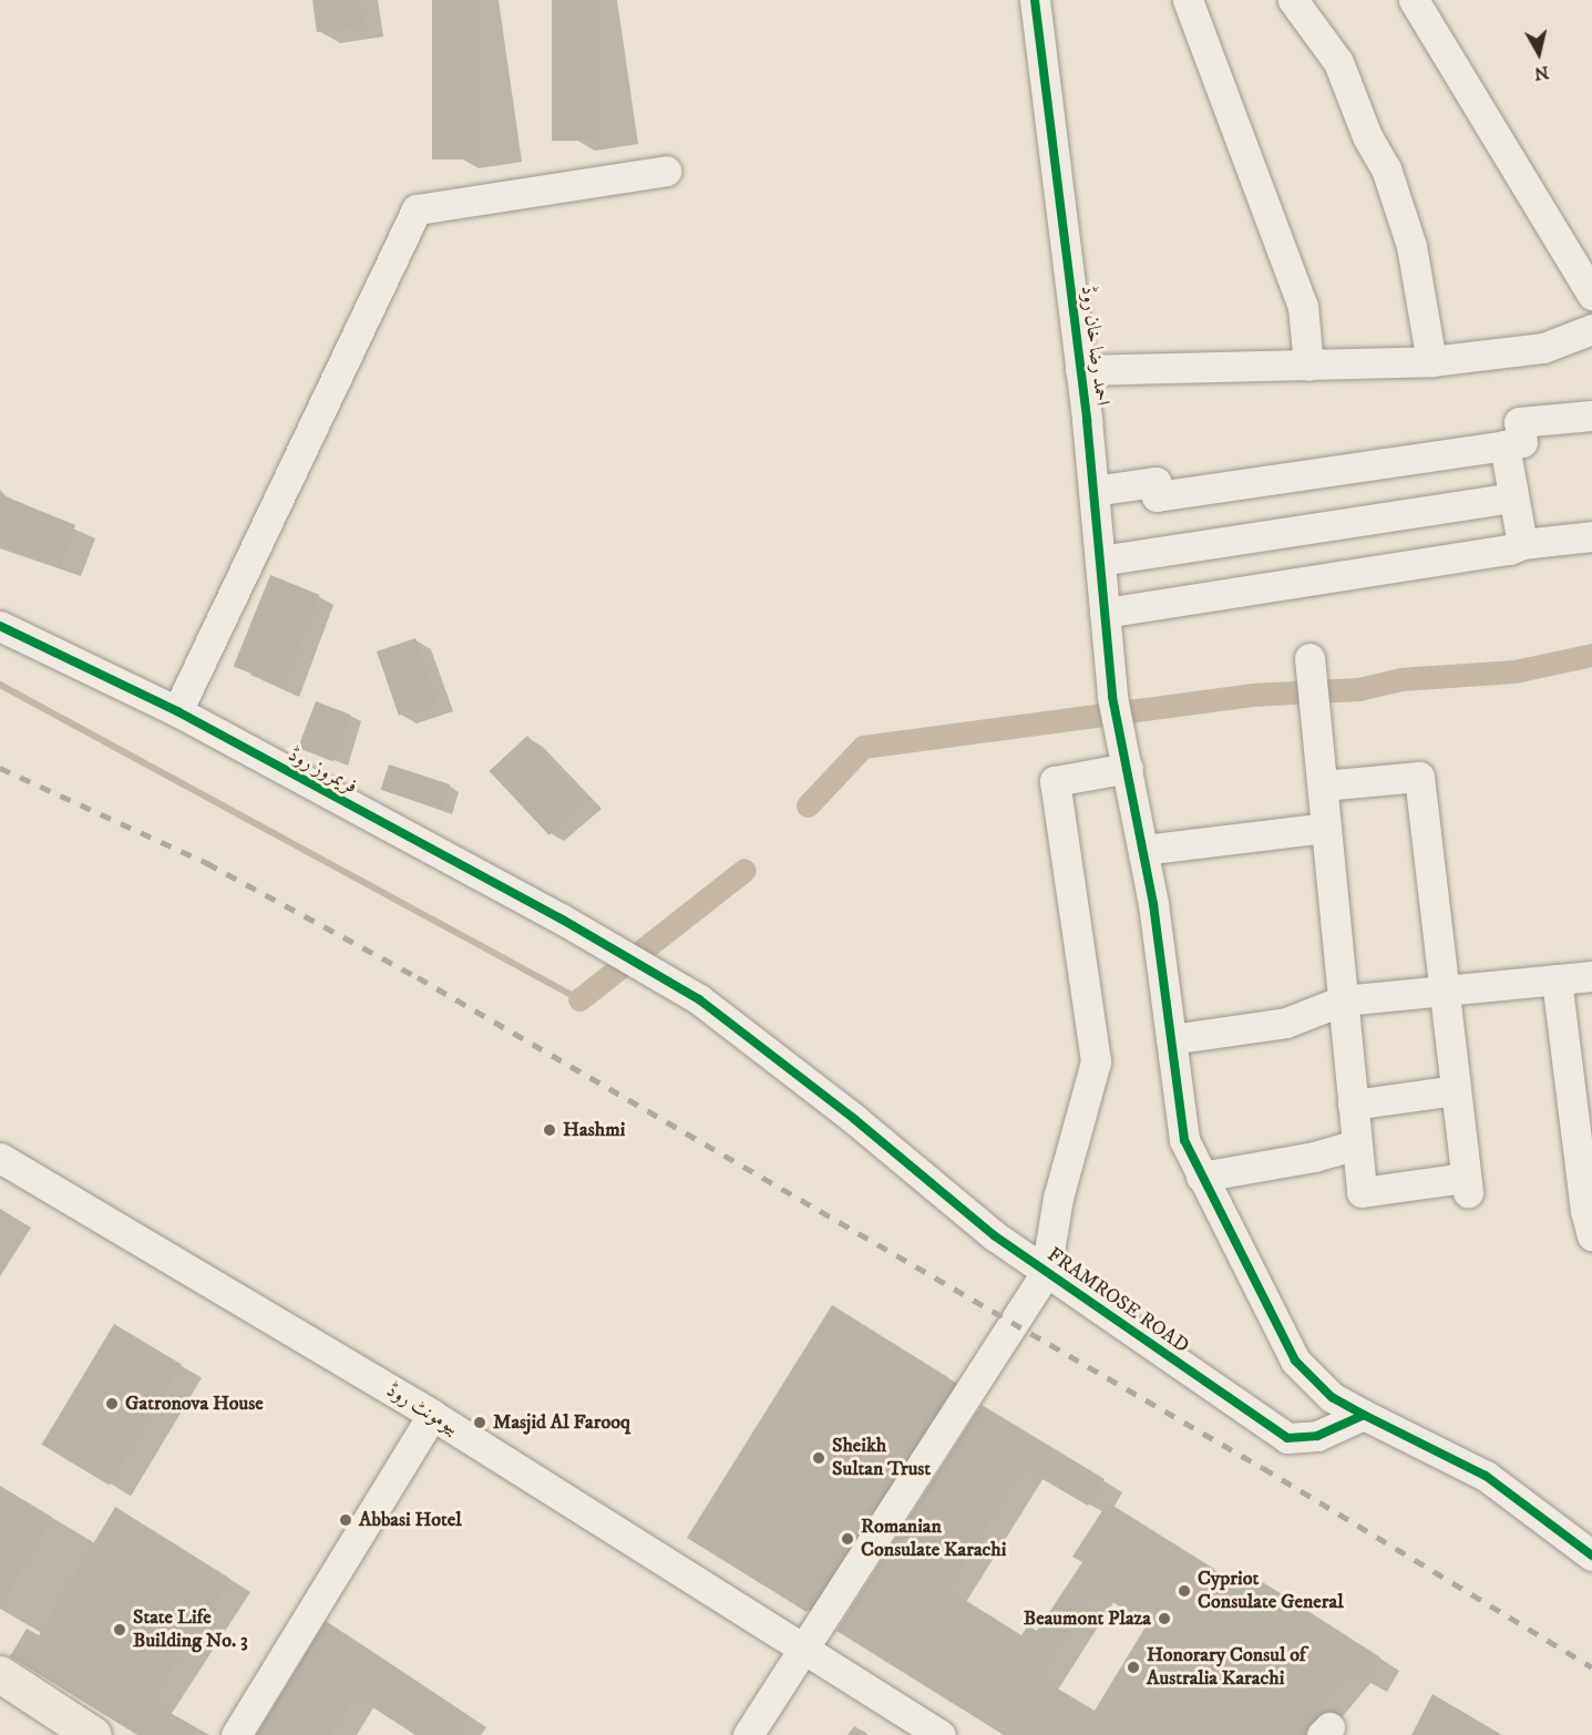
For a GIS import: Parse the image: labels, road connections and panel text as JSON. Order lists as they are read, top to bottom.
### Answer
{
  "streets": {
    "street": [
      "احمد رضا خان روڈ",
      "فریمروز روڈ",
      "FRAMROSE ROAD",
      "بیومونٹ روڈ"
    ]
  },
  "crossings": [
    ["احمد رضا خان روڈ", "FRAMROSE ROAD"],
    ["فریمروز روڈ", "FRAMROSE ROAD"]
  ],
  "places": [
    "Hashmi",
    "Gatronova House",
    "Masjid Al Farooq",
    "Sheikh Sultan Trust",
    "Abbasi Hotel",
    "Romanian Consulate Karachi",
    "Cypriot Consulate General",
    "Beaumont Plaza",
    "State Life Building No. 3",
    "Honorary Consul of Australia Karachi"
  ],
  "north": "bottom"
}
